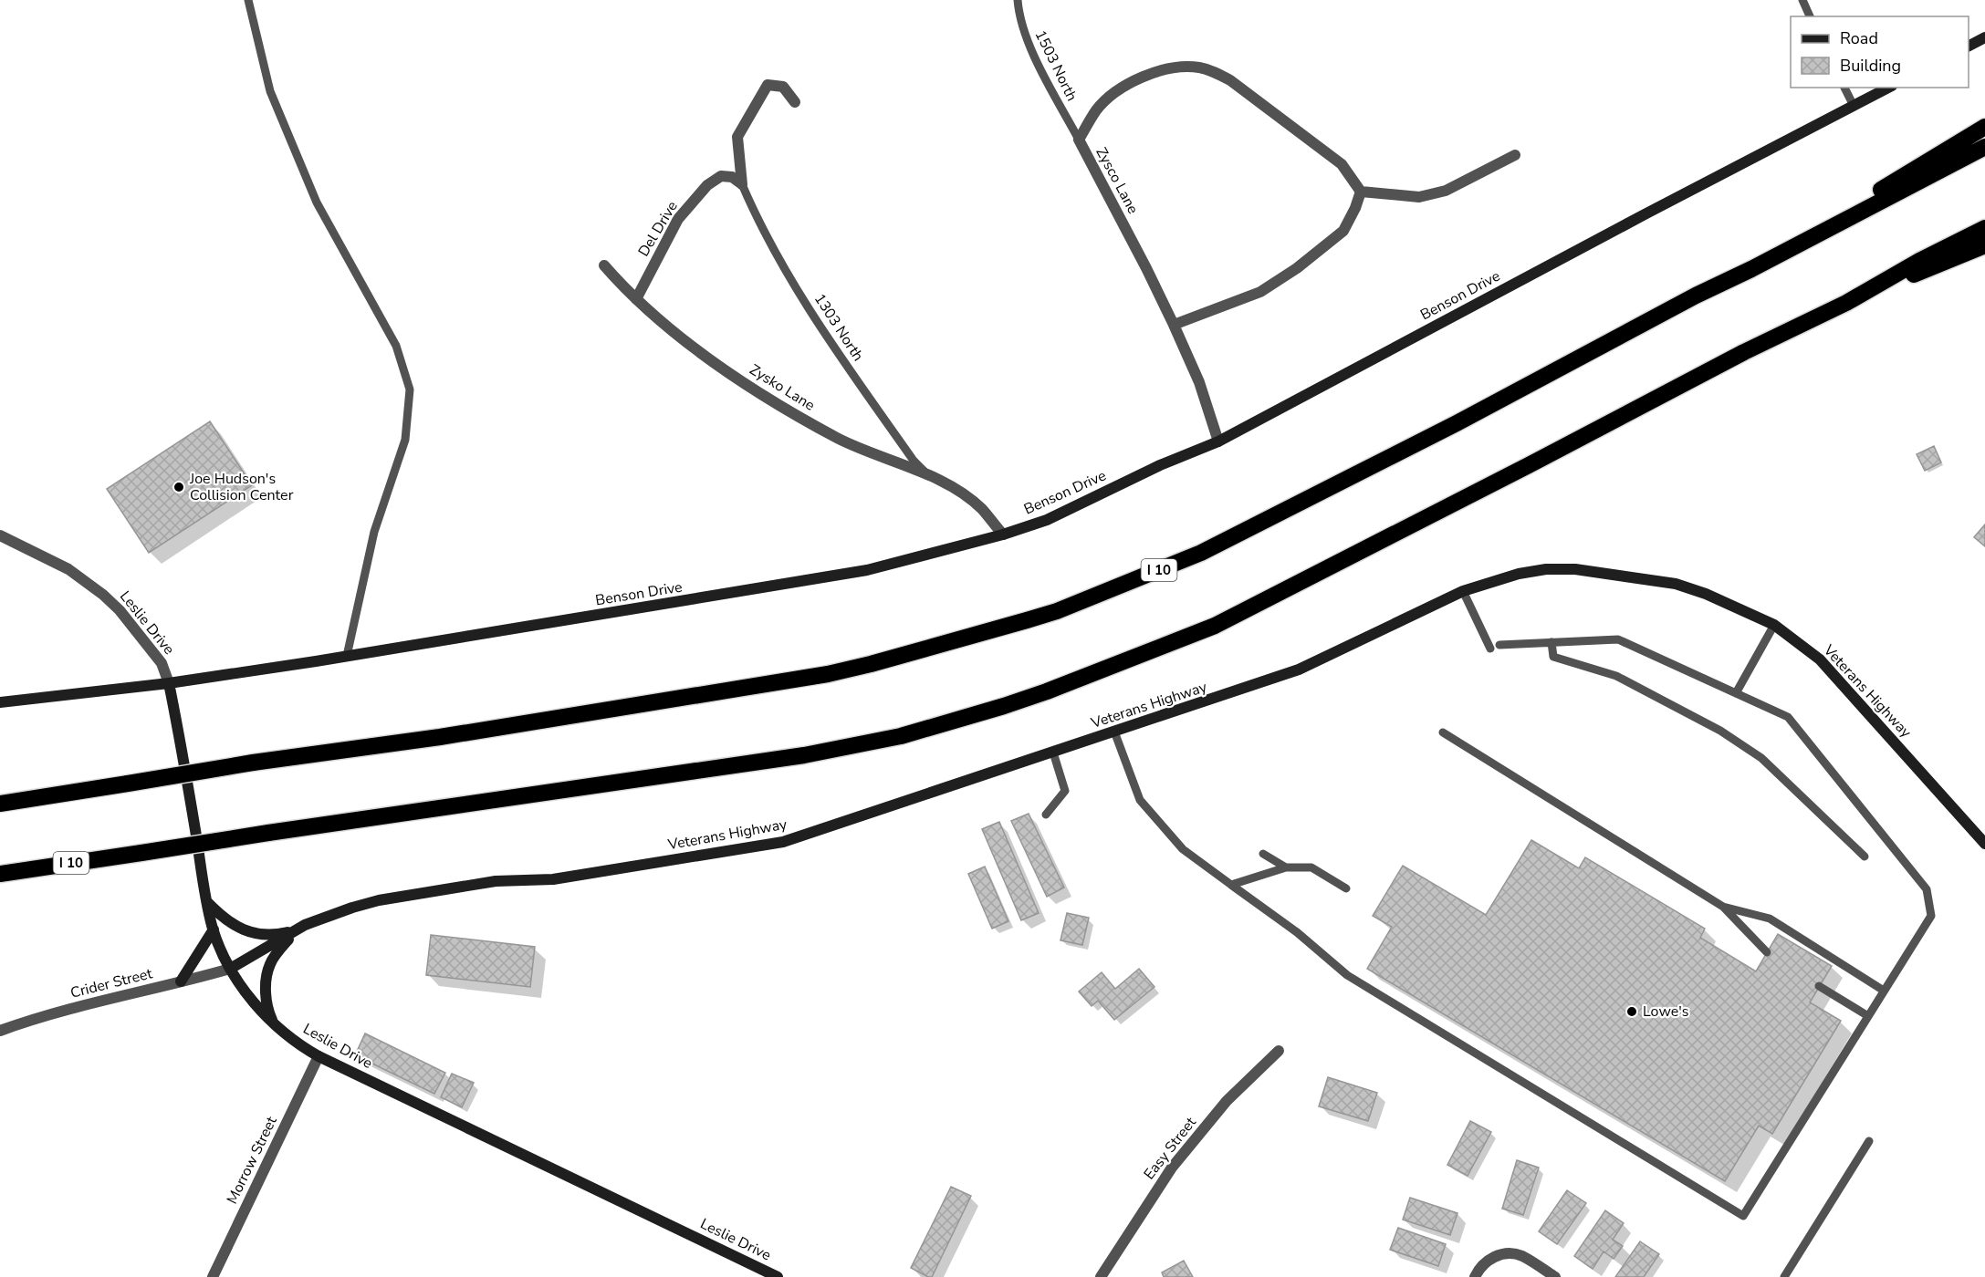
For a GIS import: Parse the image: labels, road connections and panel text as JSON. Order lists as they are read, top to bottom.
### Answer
{
  "streets": {
    "highway": ["I 10"],
    "street": [
      "Zysco Lane",
      "Del Drive",
      "Benson Drive",
      "Zysko Lane",
      "Leslie Drive",
      "Veterans Highway",
      "Crider Street",
      "Easy Street",
      "Morrow Street"
    ],
    "lane": ["1503 North", "1303 North"]
  },
  "crossings": [
    ["1503 North", "Zysco Lane"],
    ["Zysco Lane", "Benson Drive"],
    ["Del Drive", "1303 North"],
    ["Del Drive", "Zysko Lane"],
    ["Benson Drive", "Zysko Lane"],
    ["Benson Drive", "Leslie Drive"],
    ["1303 North", "Zysko Lane"],
    ["Leslie Drive", "Veterans Highway"],
    ["Leslie Drive", "Crider Street"],
    ["Leslie Drive", "Morrow Street"],
    ["Veterans Highway", "Crider Street"]
  ],
  "places": ["Joe Hudson's Collision Center", "Lowe's"],
  "legend": ["Road", "Building"]
}
